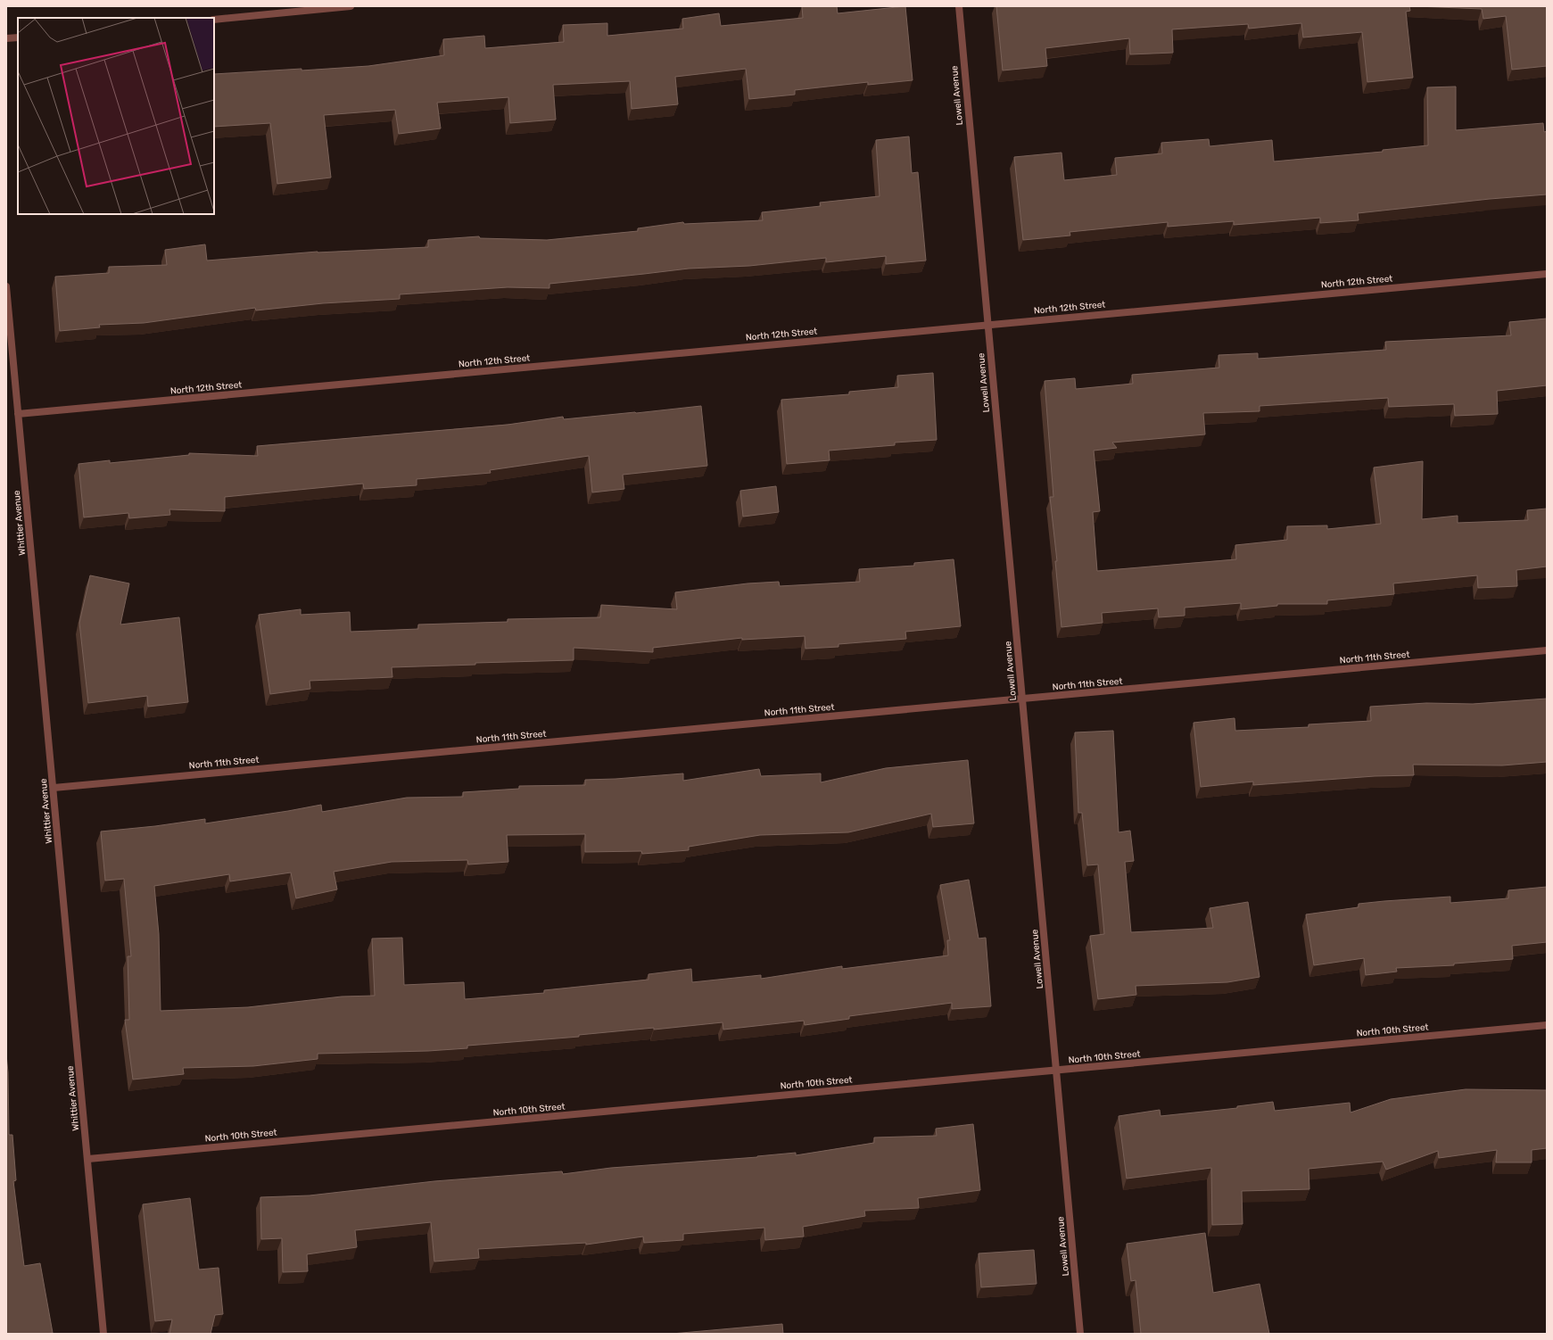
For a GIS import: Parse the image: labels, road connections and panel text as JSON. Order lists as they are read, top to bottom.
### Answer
{
  "streets": {
    "street": [
      "Lowell Avenue",
      "North 12th Street",
      "Whittier Avenue",
      "North 11th Street",
      "North 10th Street"
    ]
  },
  "crossings": [
    ["Lowell Avenue", "North 12th Street"],
    ["Lowell Avenue", "North 11th Street"],
    ["Lowell Avenue", "North 10th Street"],
    ["North 12th Street", "Whittier Avenue"],
    ["Whittier Avenue", "North 11th Street"],
    ["Whittier Avenue", "North 10th Street"]
  ]
}
